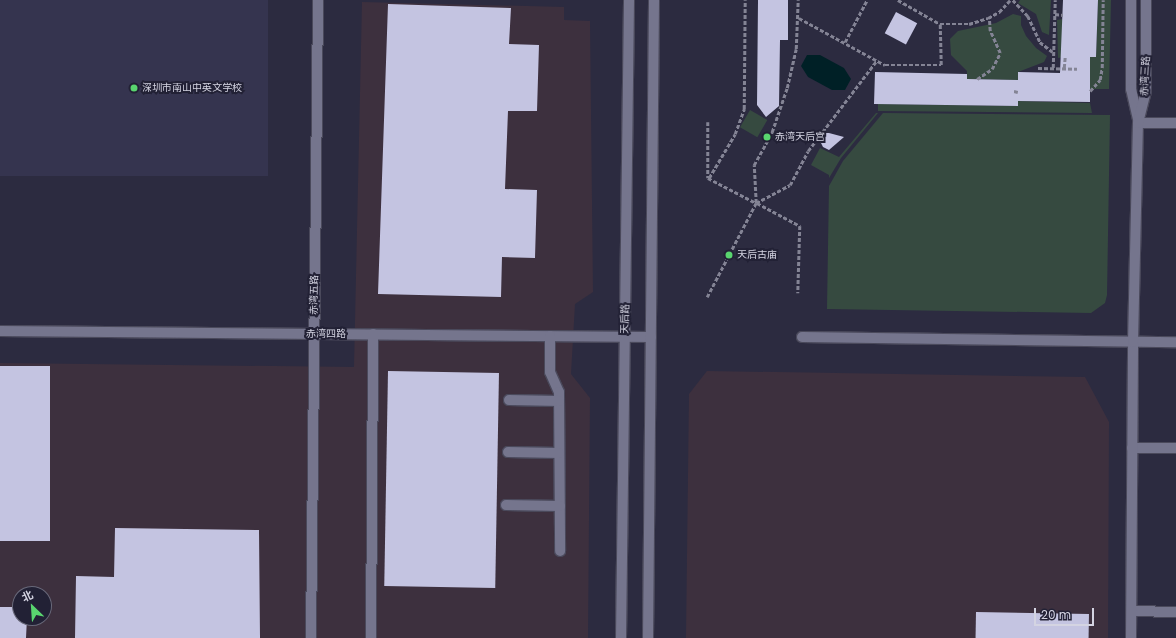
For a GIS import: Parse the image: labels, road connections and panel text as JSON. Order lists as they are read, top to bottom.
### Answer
{
  "streets": {
    "street": [
      "赤湾三路",
      "赤湾五路",
      "天后路",
      "赤湾四路"
    ]
  },
  "crossings": [
    ["赤湾五路", "赤湾四路"],
    ["天后路", "赤湾四路"]
  ],
  "places": ["深圳市南山中英文学校", "赤湾天后宫", "天后古庙"],
  "scale_bar": "20 m",
  "north": "top left"
}
